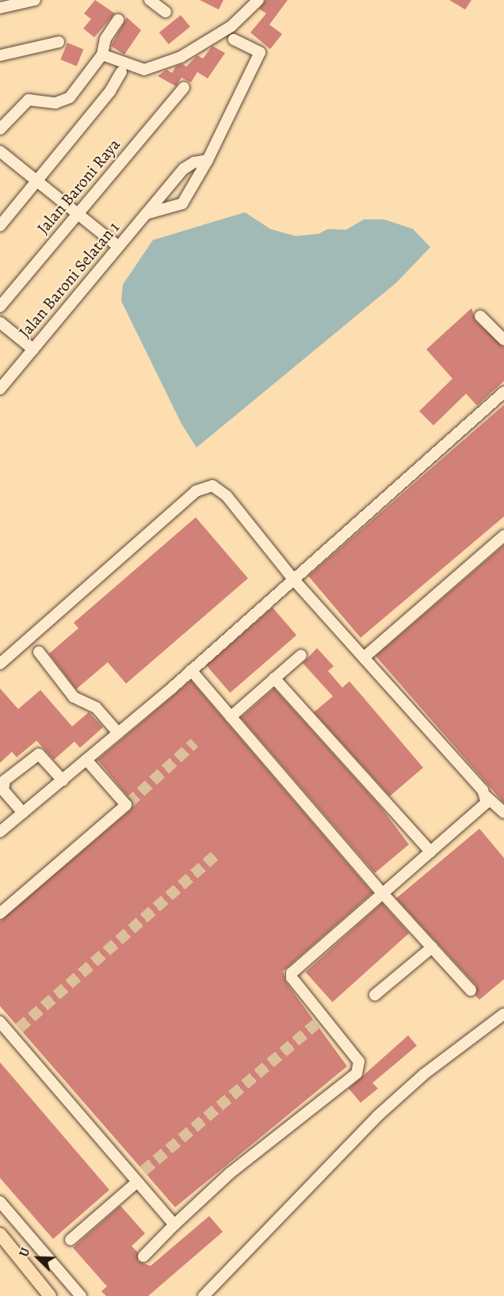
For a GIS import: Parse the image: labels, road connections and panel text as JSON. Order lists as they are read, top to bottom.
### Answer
{
  "streets": {
    "street": ["Jalan Baroni Raya", "Jalan Baroni Selatan 1"]
  },
  "north": "top left"
}
